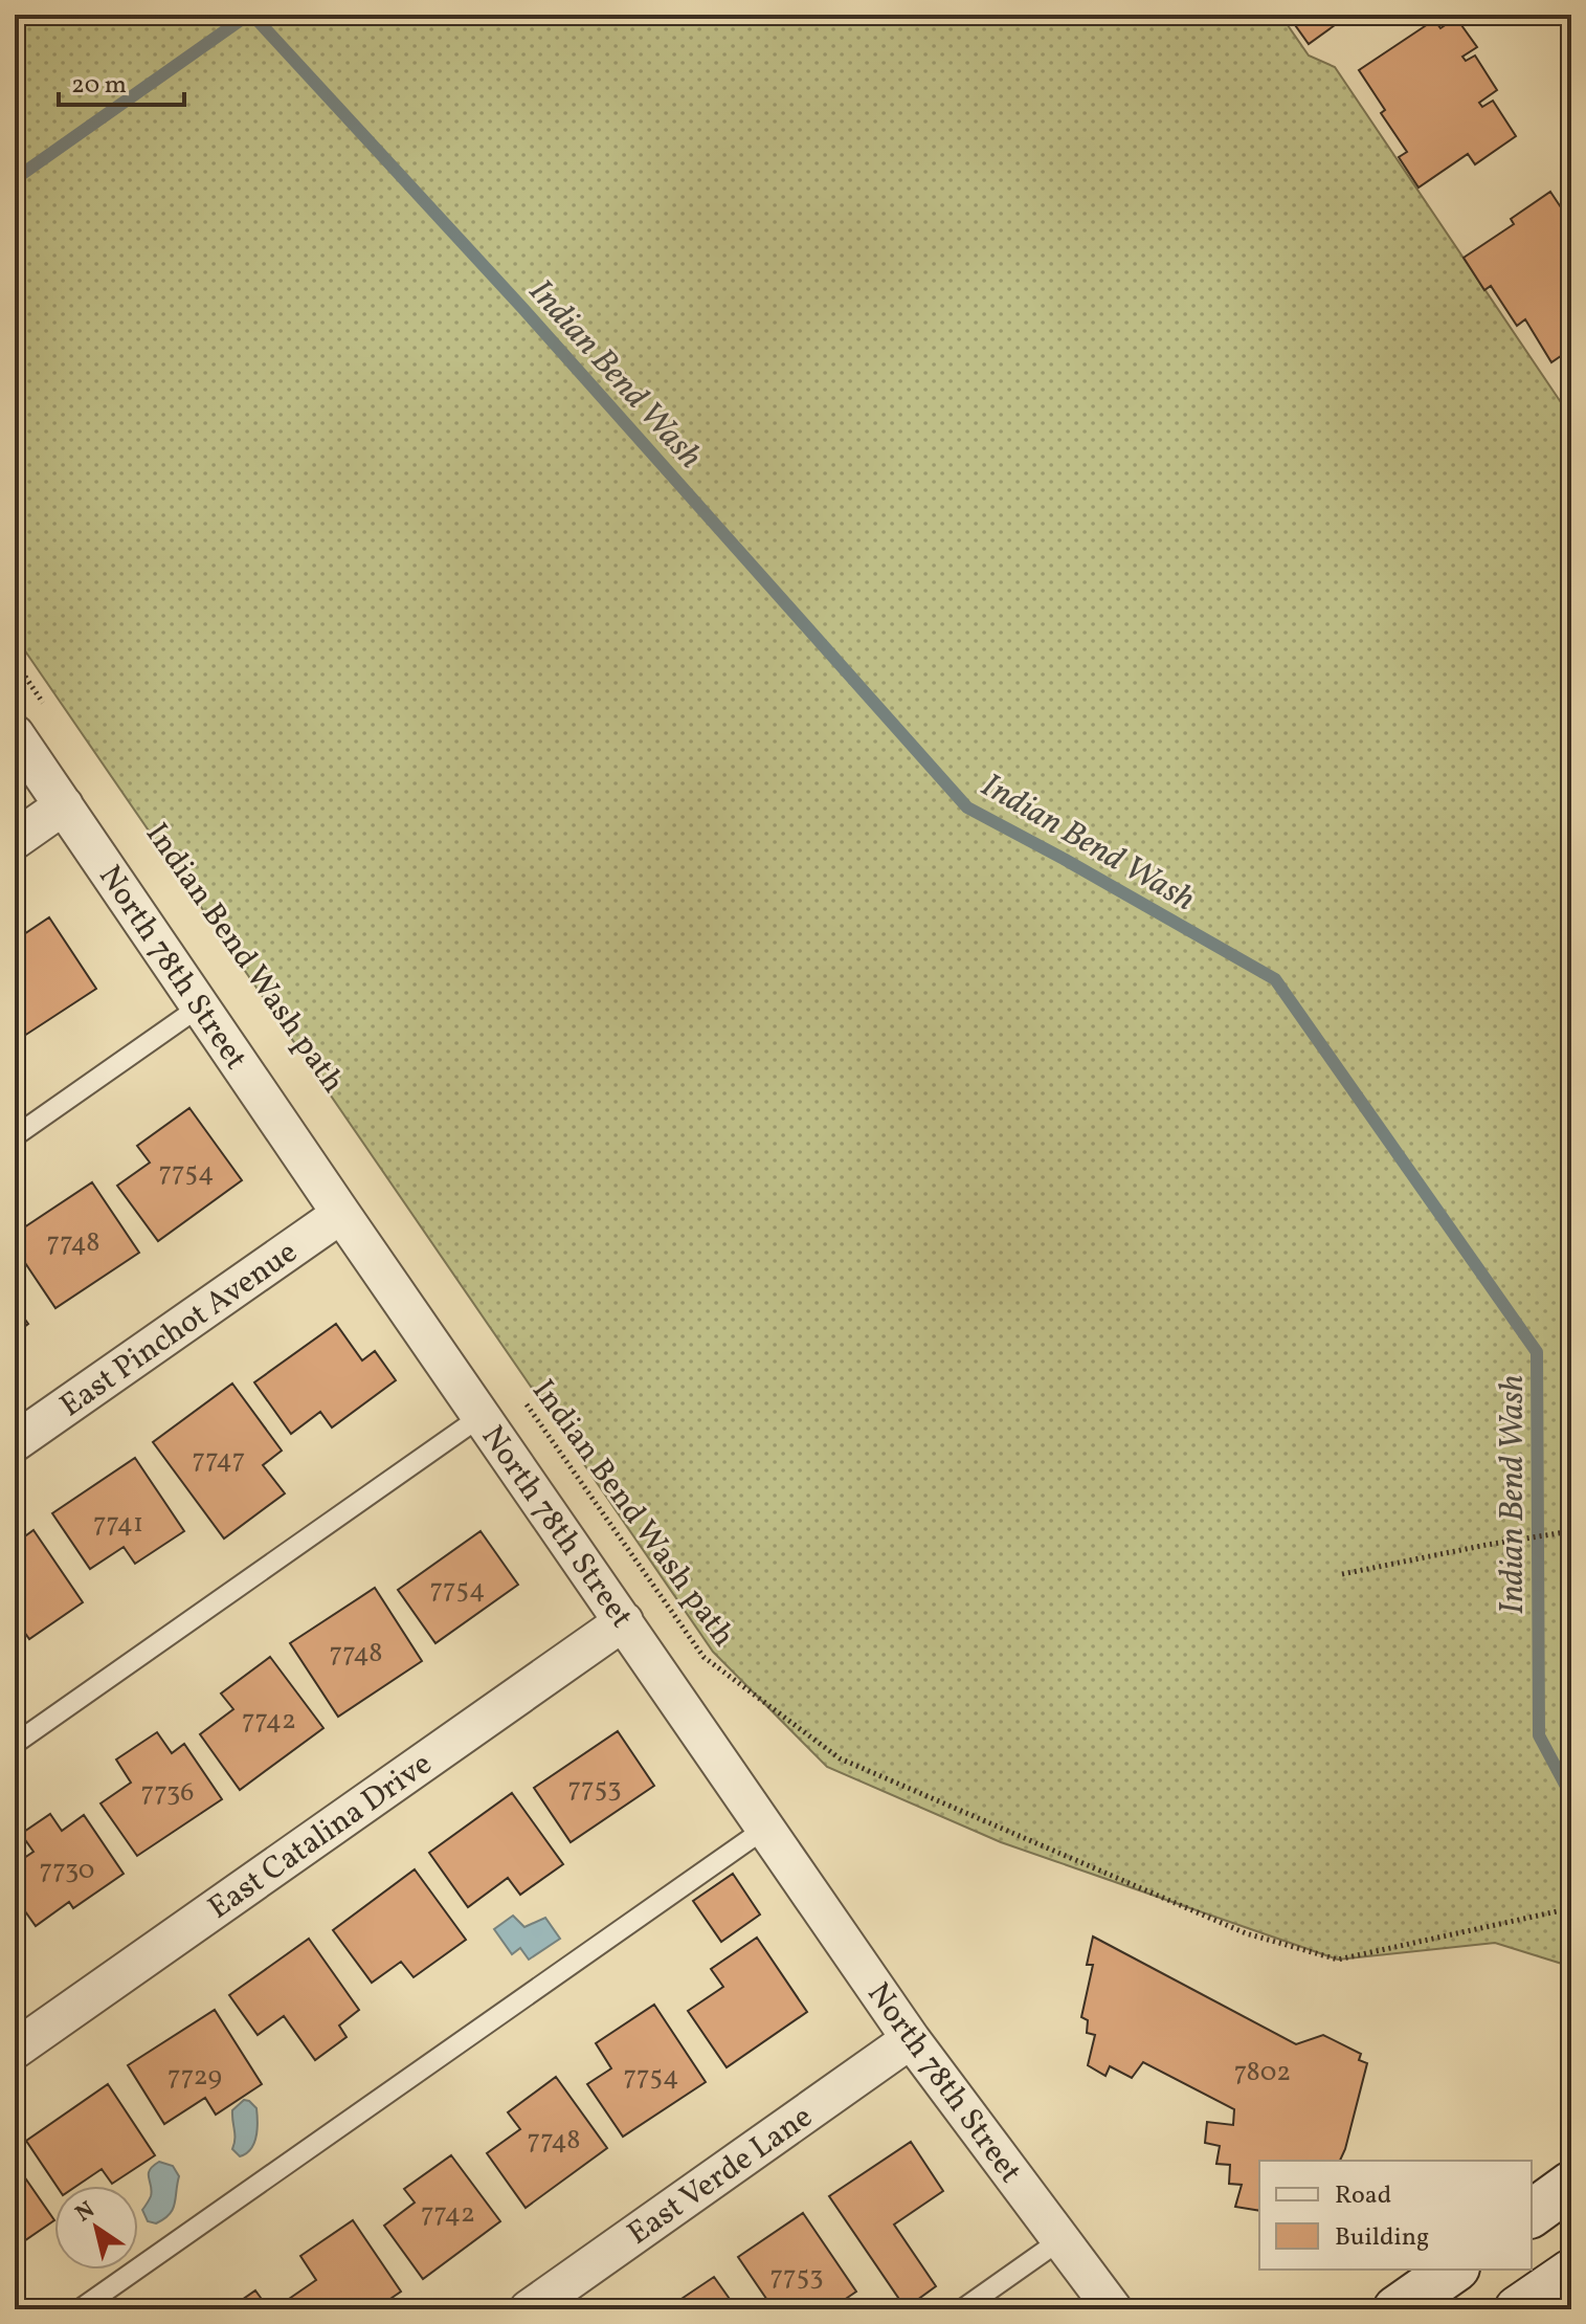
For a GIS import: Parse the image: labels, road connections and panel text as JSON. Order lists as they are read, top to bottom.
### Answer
{
  "streets": {
    "street": [
      "North 78th Street",
      "East Pinchot Avenue",
      "East Catalina Drive",
      "East Verde Lane"
    ],
    "path": ["Indian Bend Wash path"]
  },
  "crossings": [
    ["North 78th Street", "East Pinchot Avenue"],
    ["North 78th Street", "East Catalina Drive"],
    ["North 78th Street", "East Verde Lane"]
  ],
  "water": ["Indian Bend Wash"],
  "house_numbers": [
    "7754",
    "7748",
    "7747",
    "7741",
    "7754",
    "7748",
    "7742",
    "7753",
    "7736",
    "7730",
    "7802",
    "7729",
    "7754",
    "7748",
    "7742",
    "7753"
  ],
  "legend": ["Road", "Building"],
  "scale_bar": "20 m",
  "north": "top left"
}
